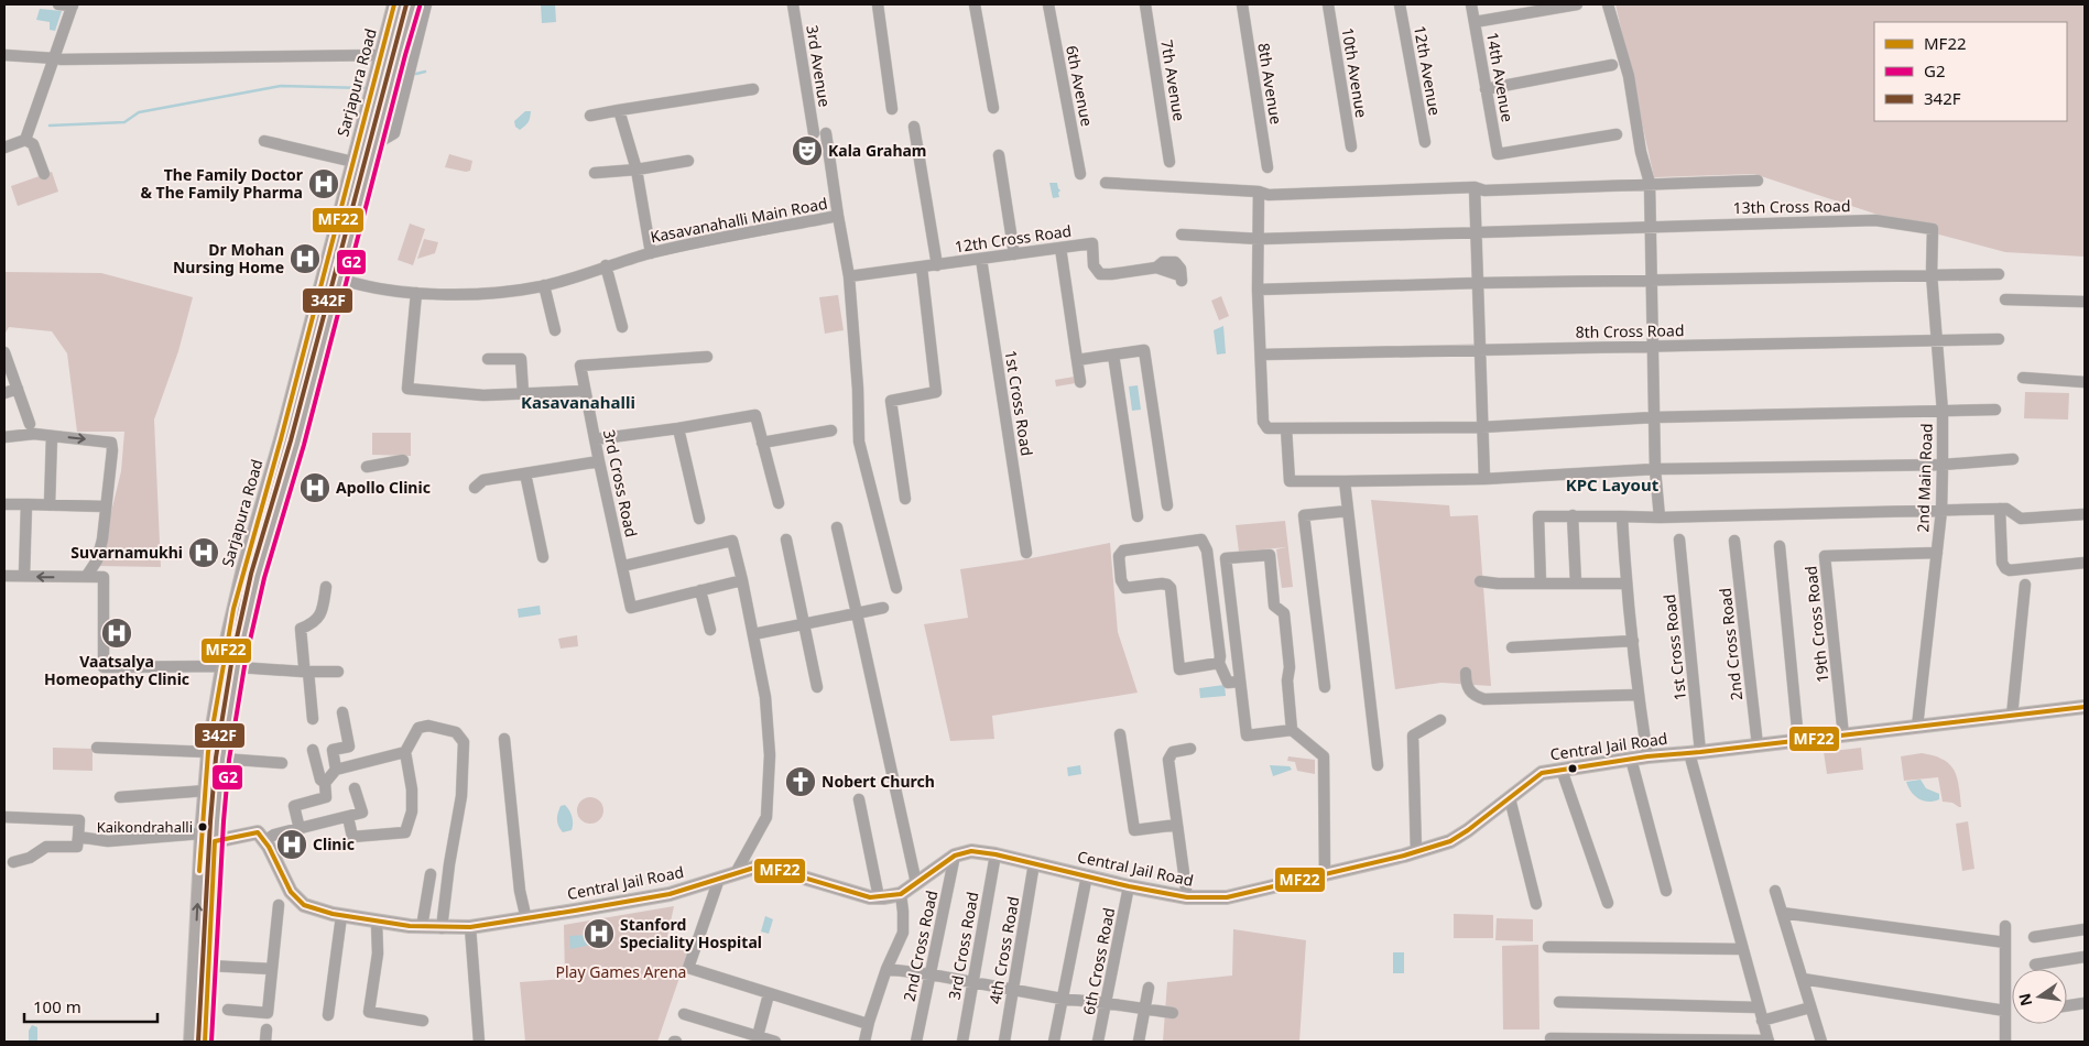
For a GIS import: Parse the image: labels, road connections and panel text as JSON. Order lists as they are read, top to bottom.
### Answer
{
  "streets": {
    "main road": ["Sarjapura Road", "Central Jail Road"],
    "street": [
      "3rd Avenue",
      "12th Avenue",
      "10th Avenue",
      "14th Avenue",
      "7th Avenue",
      "8th Avenue",
      "6th Avenue",
      "13th Cross Road",
      "Kasavanahalli Main Road",
      "12th Cross Road",
      "8th Cross Road",
      "1st Cross Road",
      "2nd Main Road",
      "3rd Cross Road",
      "19th Cross Road",
      "2nd Cross Road",
      "4th Cross Road",
      "6th Cross Road"
    ]
  },
  "crossings": [
    ["3rd Avenue", "Kasavanahalli Main Road"],
    ["13th Cross Road", "2nd Main Road"],
    ["Kasavanahalli Main Road", "12th Cross Road"],
    ["12th Cross Road", "1st Cross Road"],
    ["8th Cross Road", "2nd Main Road"],
    ["1st Cross Road", "Central Jail Road"],
    ["2nd Main Road", "19th Cross Road"],
    ["2nd Main Road", "Central Jail Road"],
    ["3rd Cross Road", "Central Jail Road"],
    ["19th Cross Road", "Central Jail Road"],
    ["2nd Cross Road", "Central Jail Road"],
    ["Central Jail Road", "4th Cross Road"],
    ["Central Jail Road", "6th Cross Road"]
  ],
  "districts": ["Kasavanahalli", "KPC Layout"],
  "parks": ["Play Games Arena"],
  "places": {
    "theatre": ["Kala Graham"],
    "hospital": [
      "The Family Doctor & The Family Pharma",
      "Dr Mohan Nursing Home",
      "Apollo Clinic",
      "Suvarnamukhi",
      "Vaatsalya Homeopathy Clinic",
      "Clinic",
      "Stanford Speciality Hospital"
    ],
    "church": ["Nobert Church"],
    "other": ["Kaikondrahalli"]
  },
  "lines": ["transit line MF22", "transit line 342F", "transit line G2"],
  "legend": ["MF22", "G2", "342F"],
  "scale_bar": "100 m",
  "north": "left"
}
